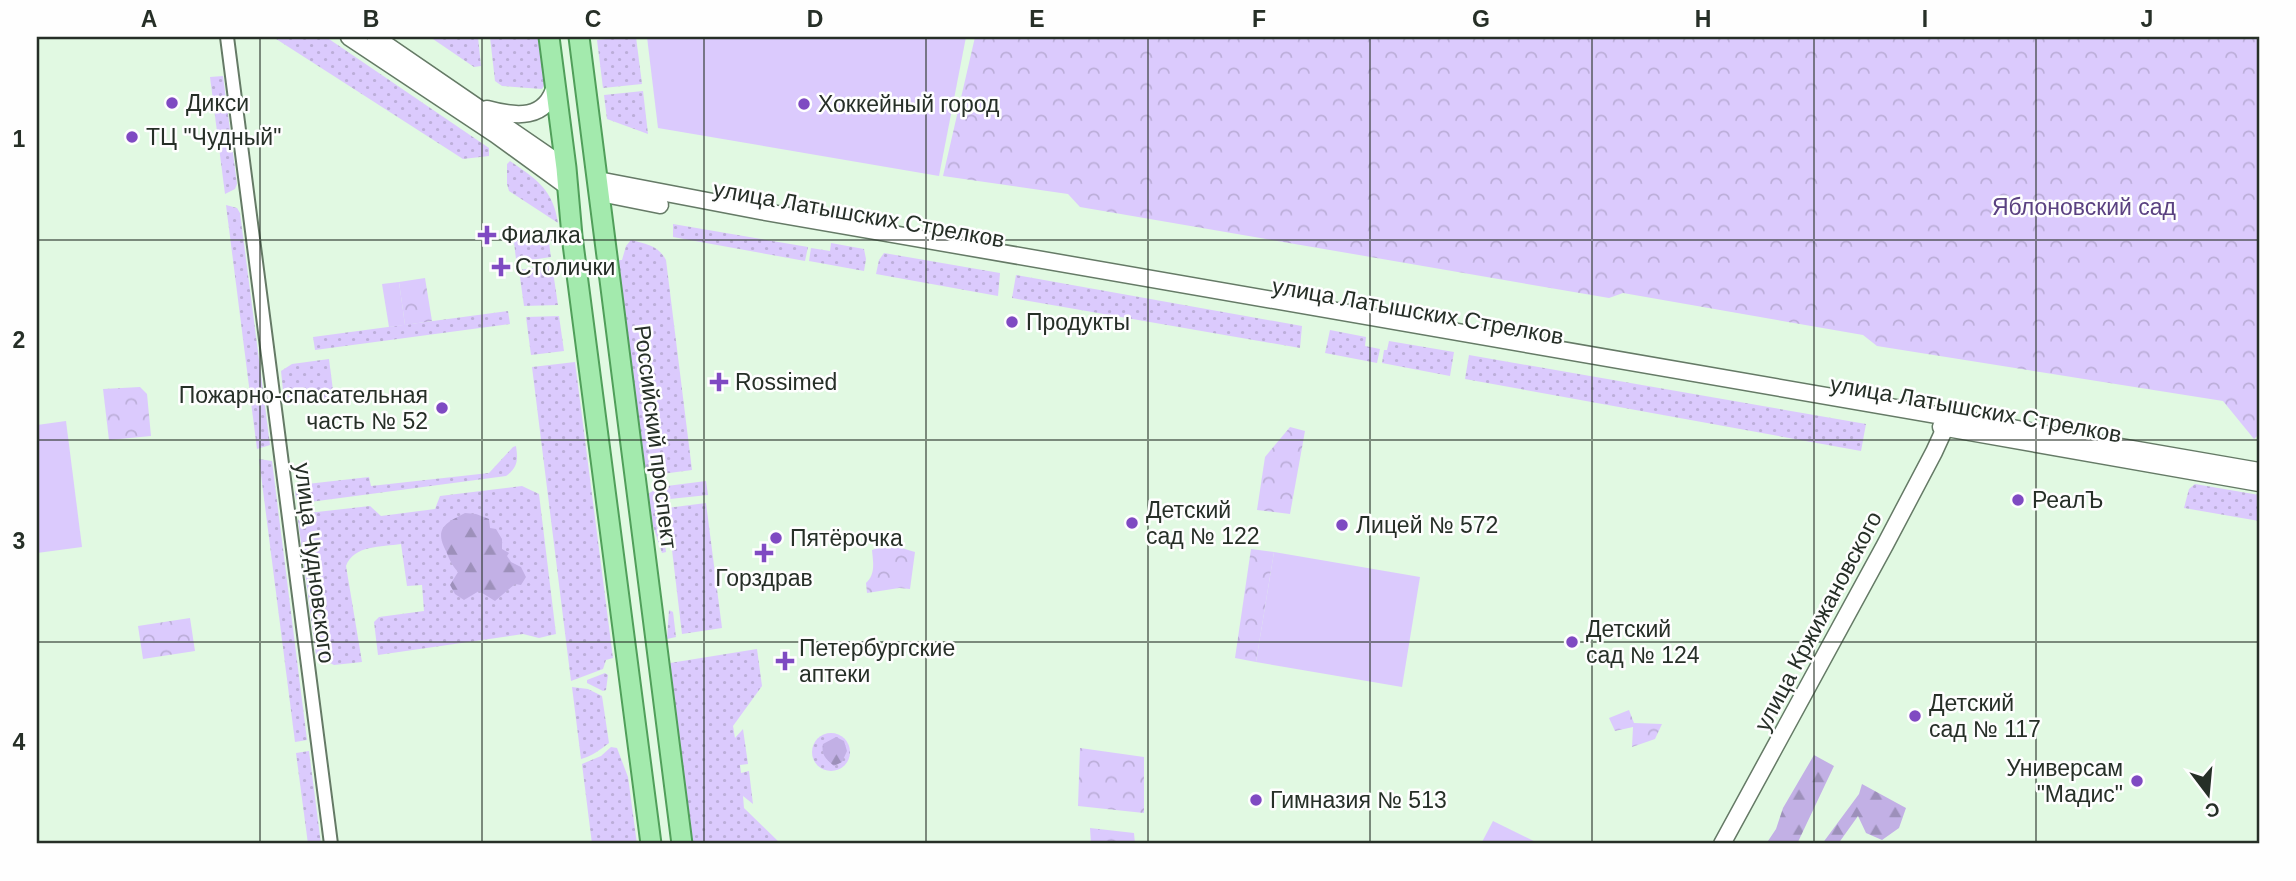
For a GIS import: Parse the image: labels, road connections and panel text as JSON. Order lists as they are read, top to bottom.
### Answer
{
  "streets": {
    "main road": ["улица Латышских Стрелков", "Российский проспект"],
    "street": ["улица Чудновского", "улица Кржижановского"]
  },
  "crossings": [
    ["улица Латышских Стрелков", "Российский проспект"],
    ["улица Латышских Стрелков", "улица Кржижановского"]
  ],
  "parks": ["Яблоновский сад"],
  "places": {
    "other": [
      "Дикси",
      "Хоккейный город",
      "ТЦ \"Чудный\"",
      "Продукты",
      "Пожарно-спасательная часть № 52",
      "РеалЪ",
      "Детский сад № 122",
      "Лицей № 572",
      "Пятёрочка",
      "Детский сад № 124",
      "Детский сад № 117",
      "Универсам \"Мадис\"",
      "Гимназия № 513"
    ],
    "health": [
      "Фиалка",
      "Столички",
      "Rossimed",
      "Горздрав",
      "Петербургские аптеки"
    ]
  },
  "north": "bottom",
  "grid": {
    "columns": [
      "A",
      "B",
      "C",
      "D",
      "E",
      "F",
      "G",
      "H",
      "I",
      "J"
    ],
    "rows": [
      "1",
      "2",
      "3",
      "4"
    ]
  }
}
